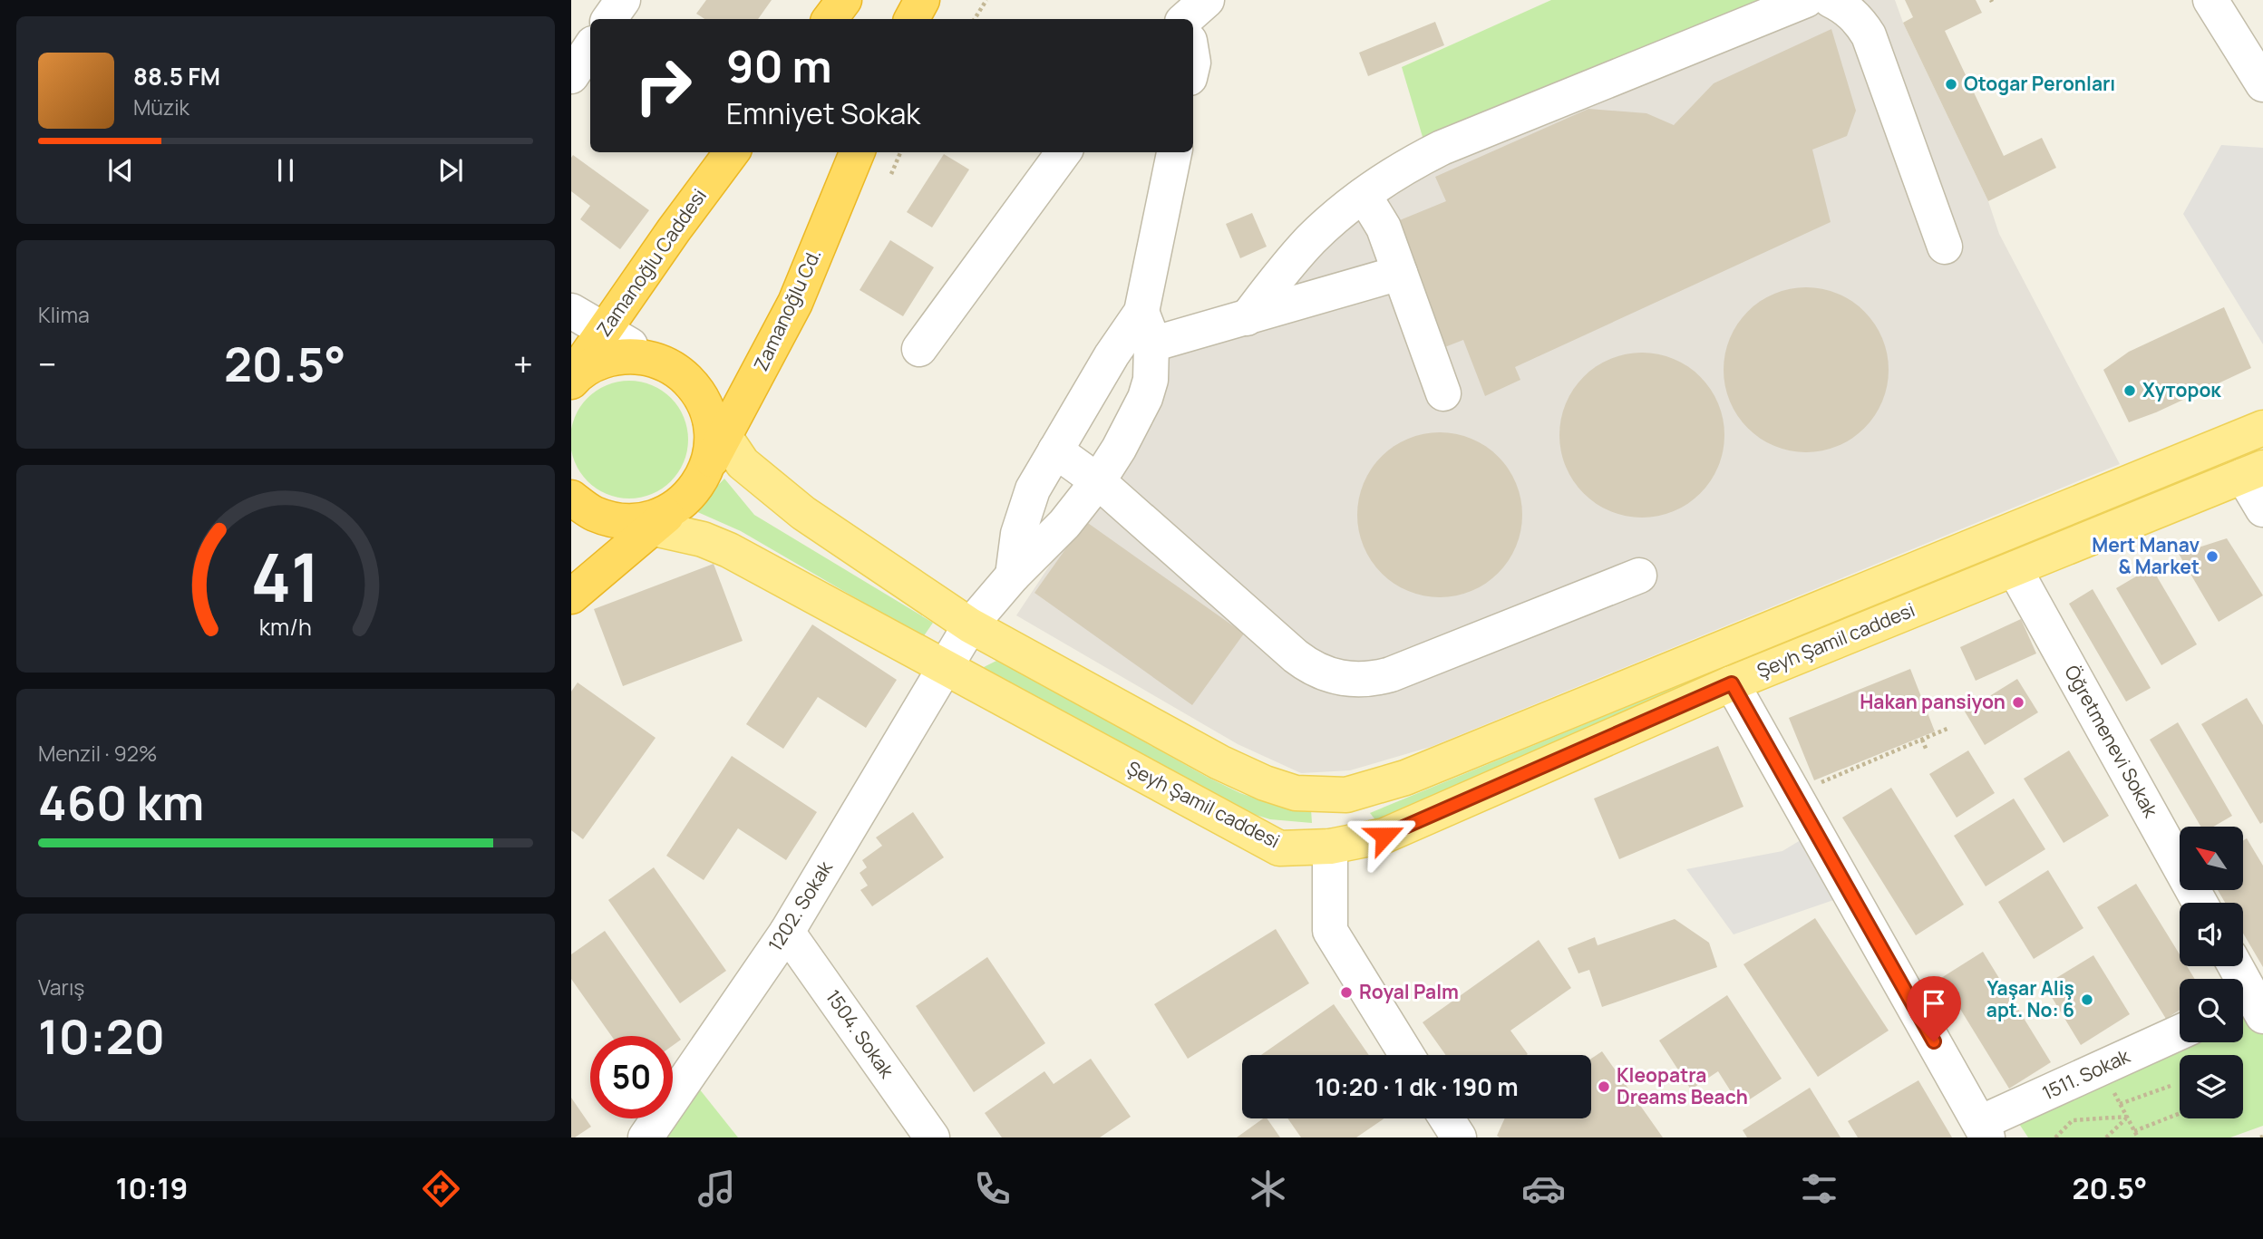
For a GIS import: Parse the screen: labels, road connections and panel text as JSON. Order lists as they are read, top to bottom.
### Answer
{
  "streets": {
    "highway": ["Zamanoğlu Caddesi", "Zamanoğlu Cd."],
    "main road": ["Şeyh Şamil caddesi"],
    "street": [
      "Öğretmenevi Sokak",
      "1202. Sokak",
      "1504. Sokak",
      "1511. Sokak"
    ]
  },
  "crossings": [
    ["Zamanoğlu Cd.", "Şeyh Şamil caddesi"],
    ["Şeyh Şamil caddesi", "Öğretmenevi Sokak"],
    ["Şeyh Şamil caddesi", "1202. Sokak"],
    ["1202. Sokak", "1504. Sokak"]
  ],
  "places": [
    "Otogar Peronları",
    "Хуторок",
    "Mert Manav & Market",
    "Hakan pansiyon",
    "Royal Palm",
    "Yaşar Aliş apt. No: 6",
    "Kleopatra Dreams Beach"
  ],
  "north": "top left",
  "page": {
    "turn": ["90 m", "Emniyet Sokak"],
    "song": ["88.5 FM", "Müzik"],
    "tile": [
      "Klima",
      ["Menzil · 92%", "460 km"],
      ["Varış", "10:20"]
    ],
    "heat": ["−", "20.5°", "+"],
    "limit": "50",
    "trip": "10:20 · 1 dk · 190 m",
    "tabs": ["10:19", "20.5°"],
    "gauge": ["41", "km/h"]
  }
}
